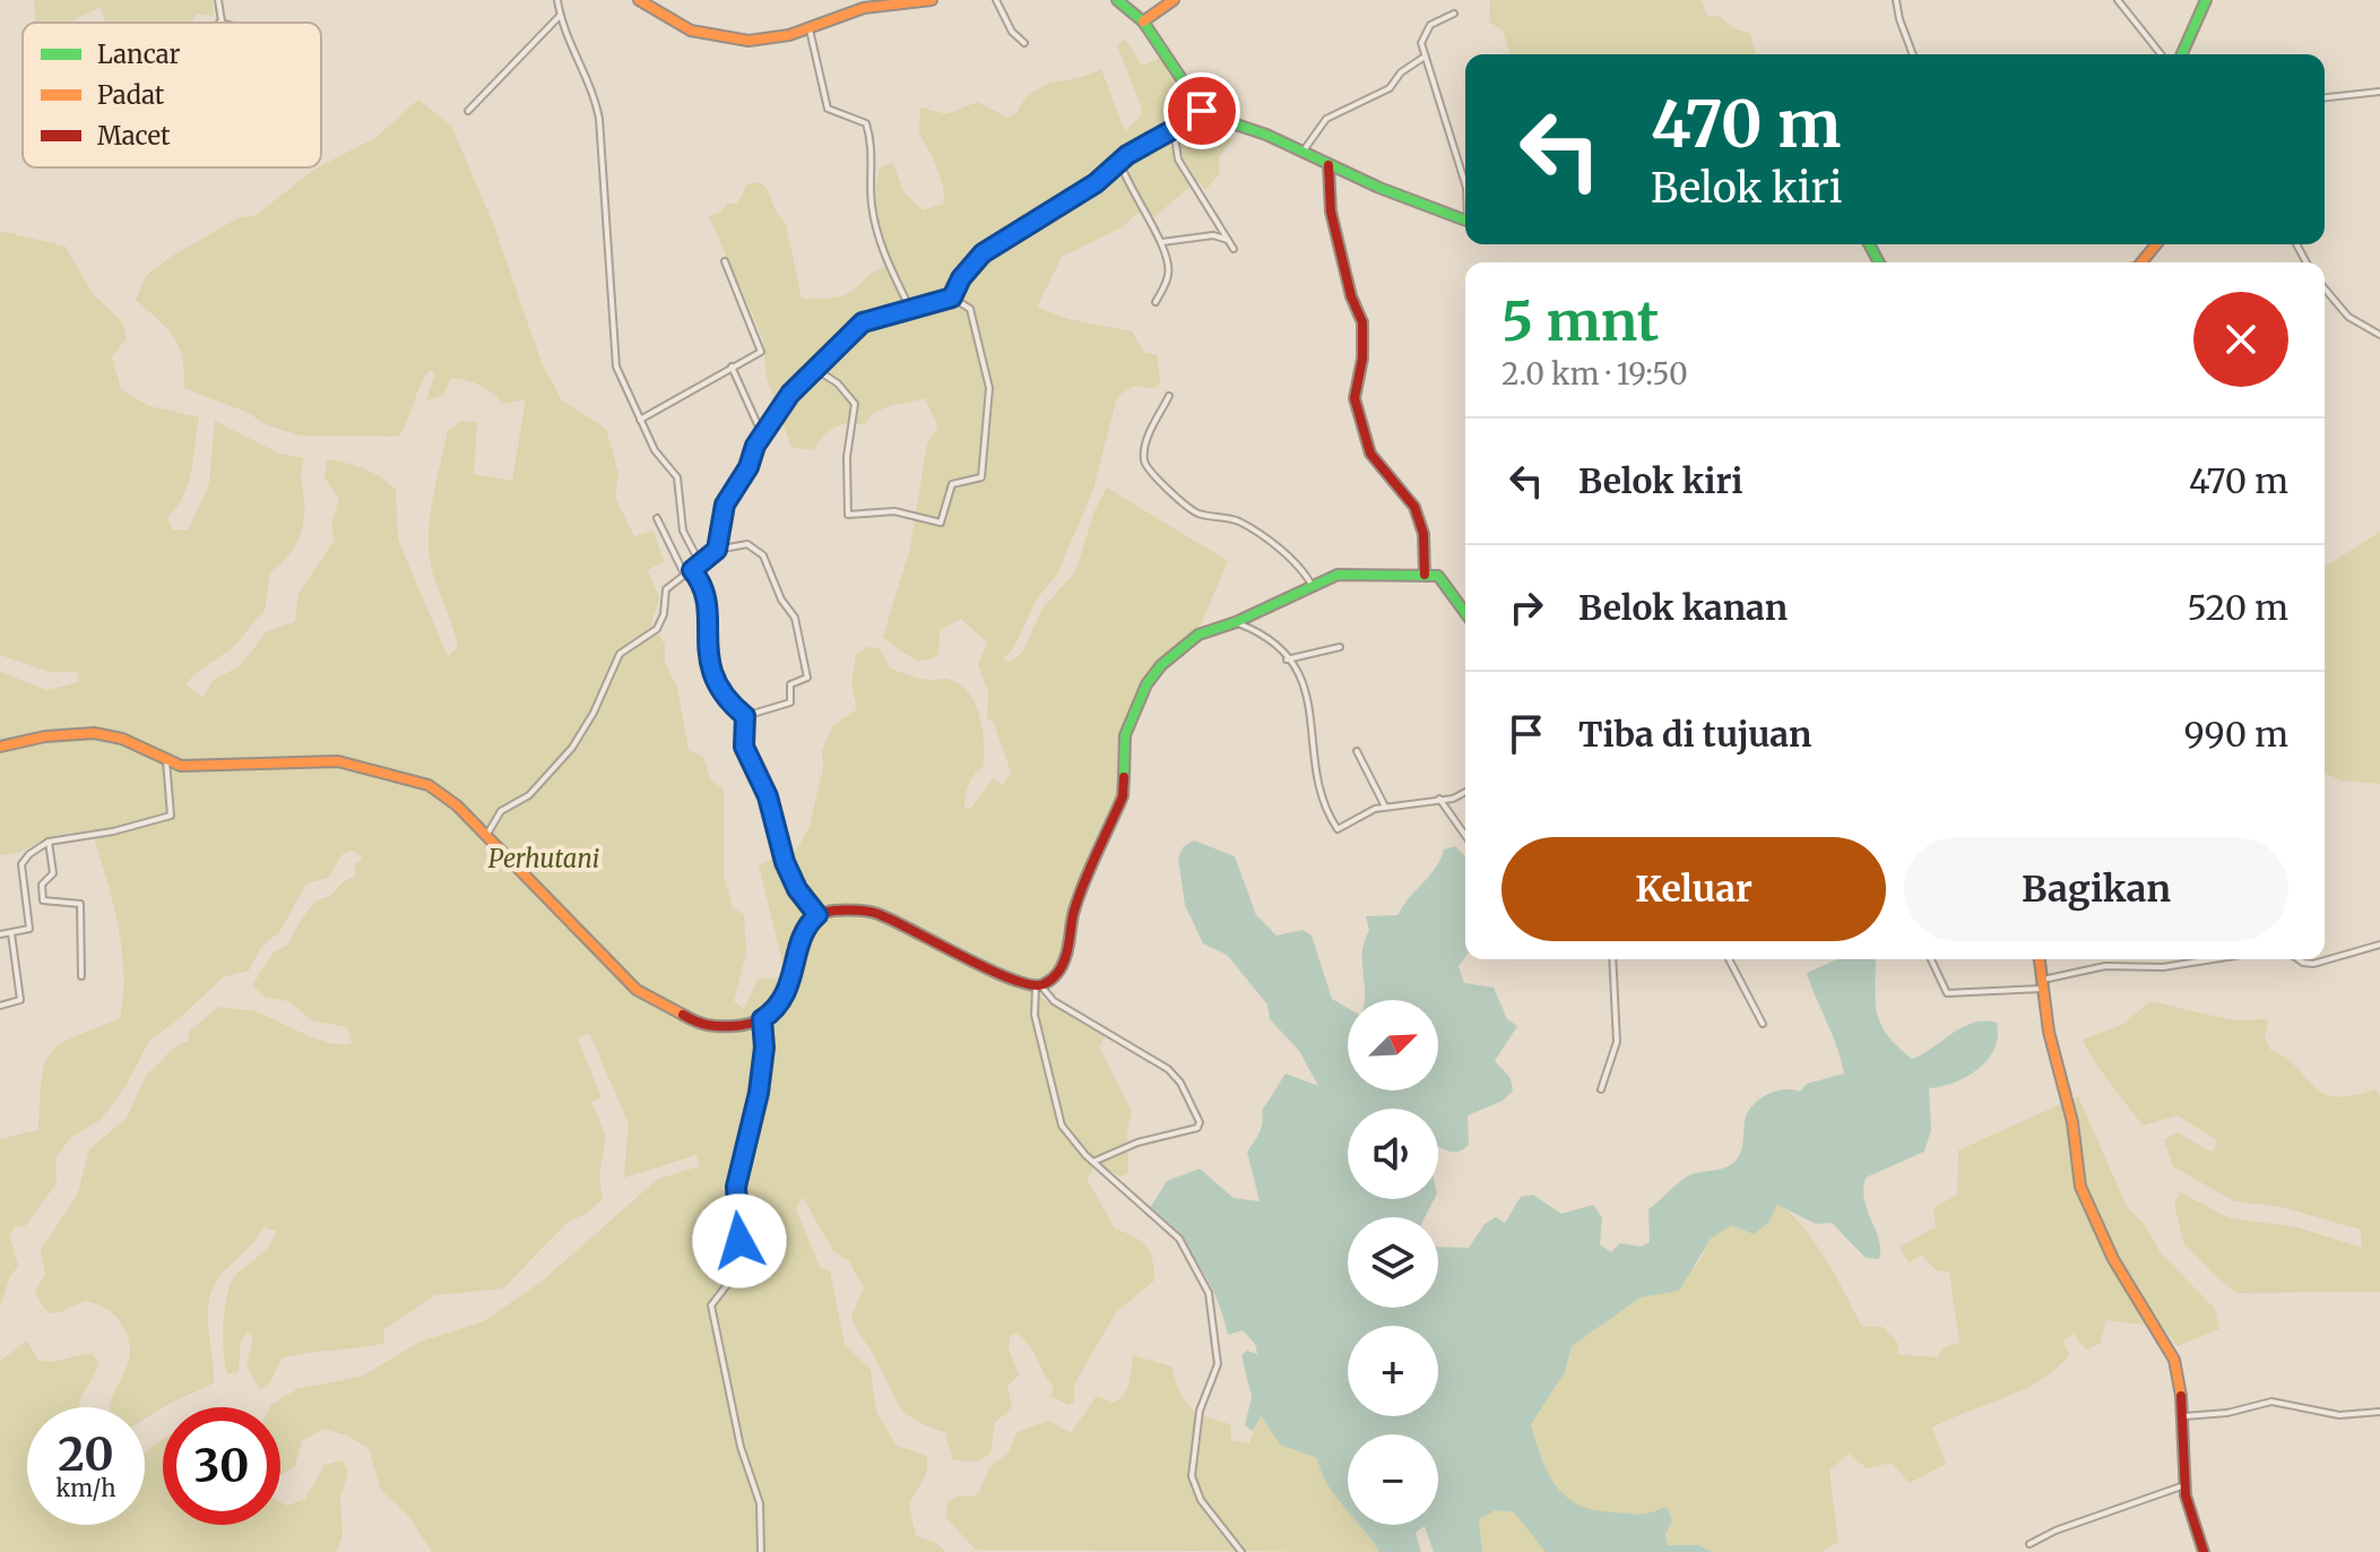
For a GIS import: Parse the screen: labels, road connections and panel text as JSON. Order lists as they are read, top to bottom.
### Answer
{
  "parks": ["Perhutani"],
  "legend": ["Lancar", "Padat", "Macet"],
  "north": "top right",
  "page": {
    "turn": ["470 m", "Belok kiri"],
    "heading": ["5 mnt", "2.0 km · 19:50"],
    "list": [
      {
        "name": "Belok kiri",
        "value": "470 m"
      },
      {
        "name": "Belok kanan",
        "value": "520 m"
      },
      {
        "name": "Tiba di tujuan",
        "value": "990 m"
      }
    ],
    "buttons": ["Keluar", "Bagikan"],
    "map_buttons": ["+", "−"],
    "speed": "20 km/h",
    "limit": "30"
  }
}
